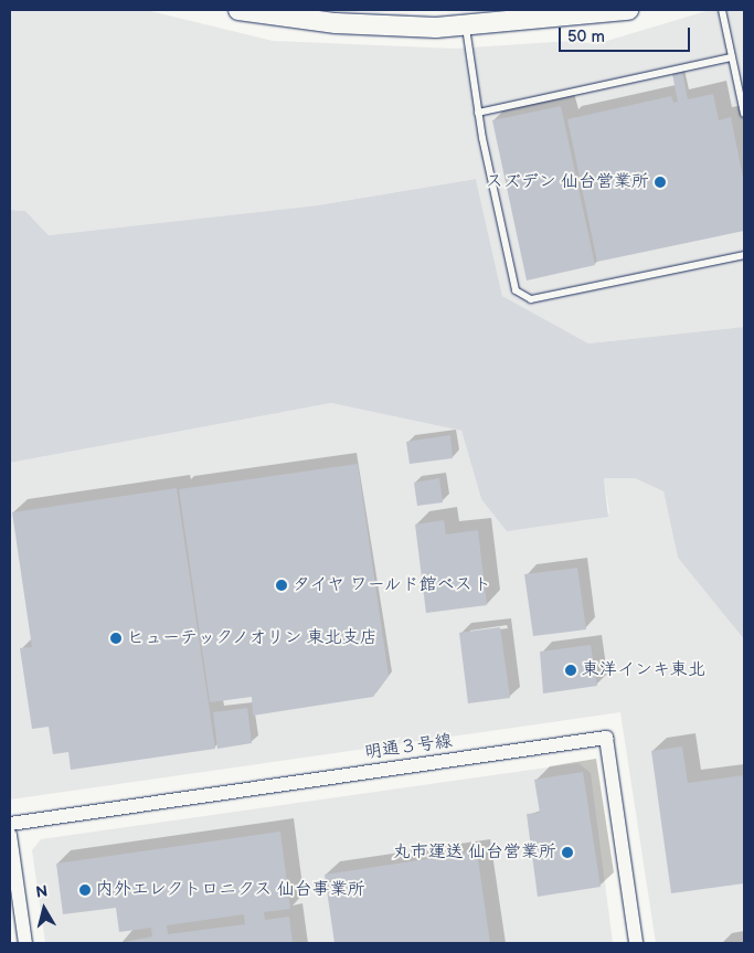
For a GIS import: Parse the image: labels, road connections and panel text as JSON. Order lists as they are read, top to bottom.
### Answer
{
  "streets": {
    "street": ["明通３号線"]
  },
  "places": [
    "スズデン 仙台営業所",
    "タイヤ ワールド館ベスト",
    "ヒューテックノオリン 東北支店",
    "東洋インキ東北",
    "丸市運送 仙台営業所",
    "内外エレクトロニクス 仙台事業所"
  ],
  "scale_bar": "50 m",
  "north": "top"
}
